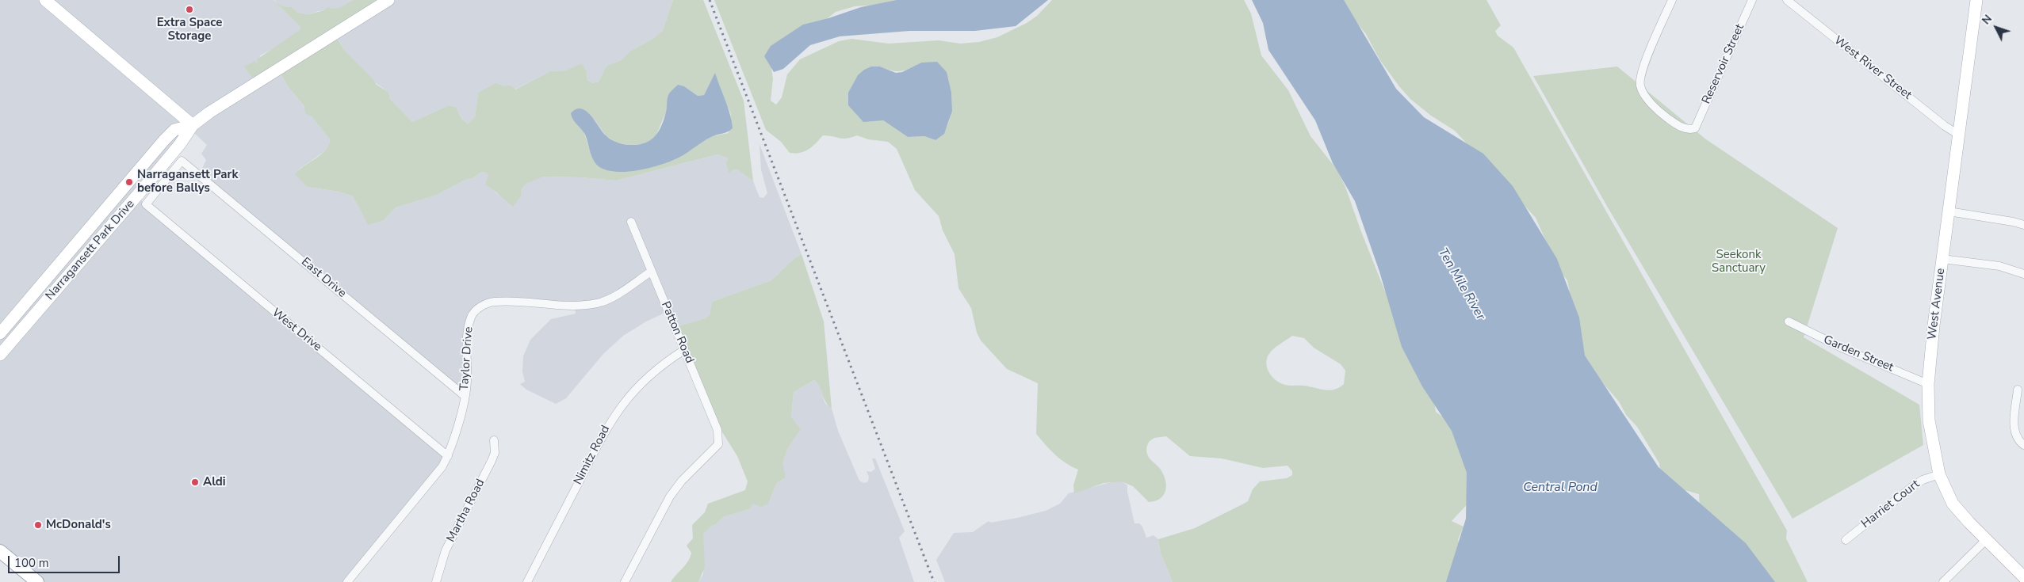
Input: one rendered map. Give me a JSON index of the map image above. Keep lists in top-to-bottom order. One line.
{"streets":{"street":["Reservoir Street","West River Street","Narragansett Park Drive","East Drive","West Avenue","West Drive","Patton Road","Garden Street","Taylor Drive","Nimitz Road","Harriet Court","Martha Road"]},"crossings":[["West River Street","West Avenue"],["East Drive","West Drive"],["East Drive","Taylor Drive"],["West Avenue","Garden Street"],["West Avenue","Harriet Court"],["West Drive","Taylor Drive"],["Patton Road","Taylor Drive"],["Patton Road","Nimitz Road"]],"water":["Ten Mile River","Central Pond"],"parks":["Seekonk Sanctuary"],"places":["Extra Space Storage","Narragansett Park before Ballys","Aldi","McDonald's"],"scale_bar":"100 m","north":"top left"}
